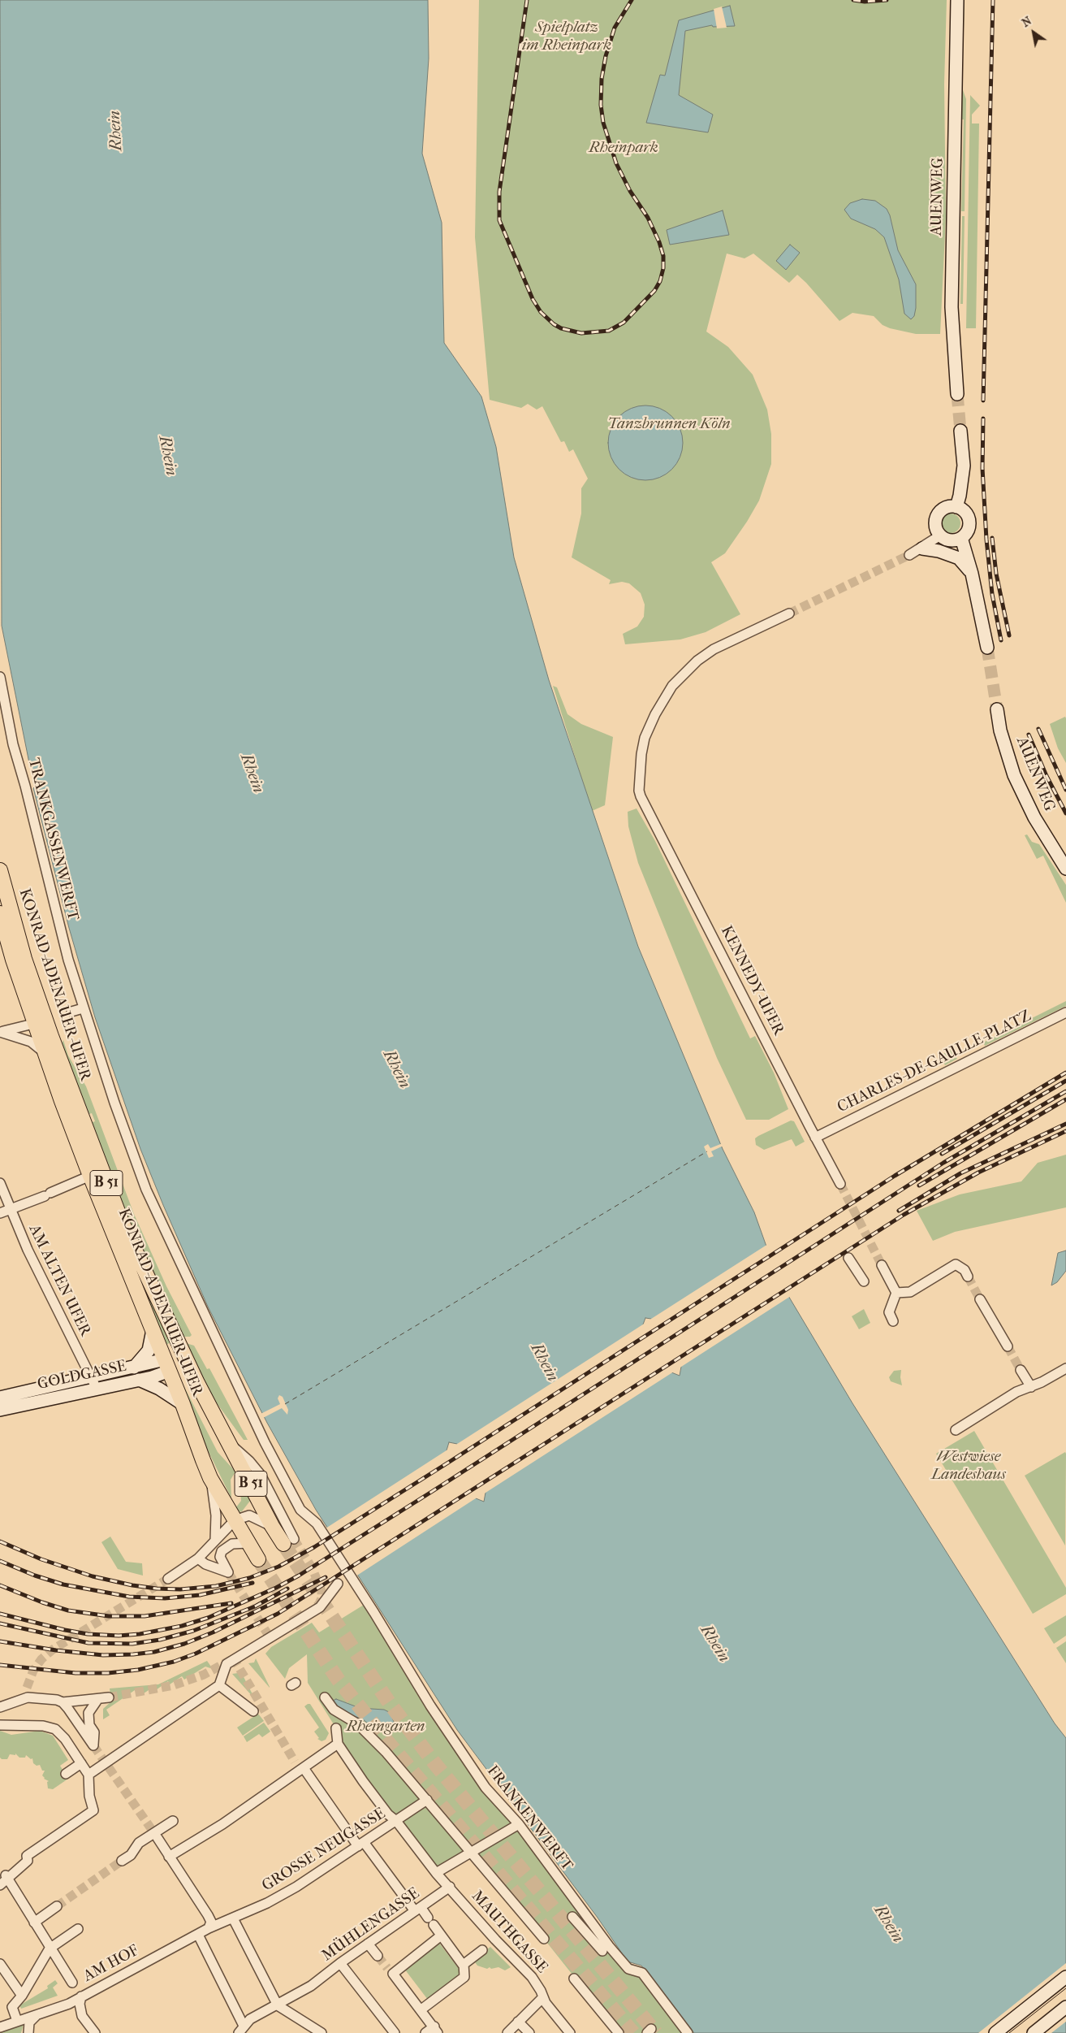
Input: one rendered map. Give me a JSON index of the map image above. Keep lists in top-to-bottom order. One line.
{"streets":{"main road":["KONRAD-ADENAUER-UFER","B 51"],"street":["AUENWEG","TRANKGASSENWERFT","KENNEDY-UFER","CHARLES-DE-GAULLE-PLATZ","AM ALTEN UFER","GOLDGASSE","FRANKENWERFT","GROSSE NEUGASSE","MÜHLENGASSE","MAUTHGASSE","AM HOF"]},"crossings":[["TRANKGASSENWERFT","KONRAD-ADENAUER-UFER"],["TRANKGASSENWERFT","FRANKENWERFT"],["KENNEDY-UFER","CHARLES-DE-GAULLE-PLATZ"],["KONRAD-ADENAUER-UFER","B 51"],["KONRAD-ADENAUER-UFER","GOLDGASSE"],["AM ALTEN UFER","GOLDGASSE"],["GROSSE NEUGASSE","MAUTHGASSE"],["GROSSE NEUGASSE","AM HOF"],["MÜHLENGASSE","MAUTHGASSE"]],"water":["Rhein"],"parks":["Spielplatz im Rheinpark","Rheinpark","Tanzbrunnen Köln","Westwiese Landeshaus","Rheingarten"],"north":"top left"}
